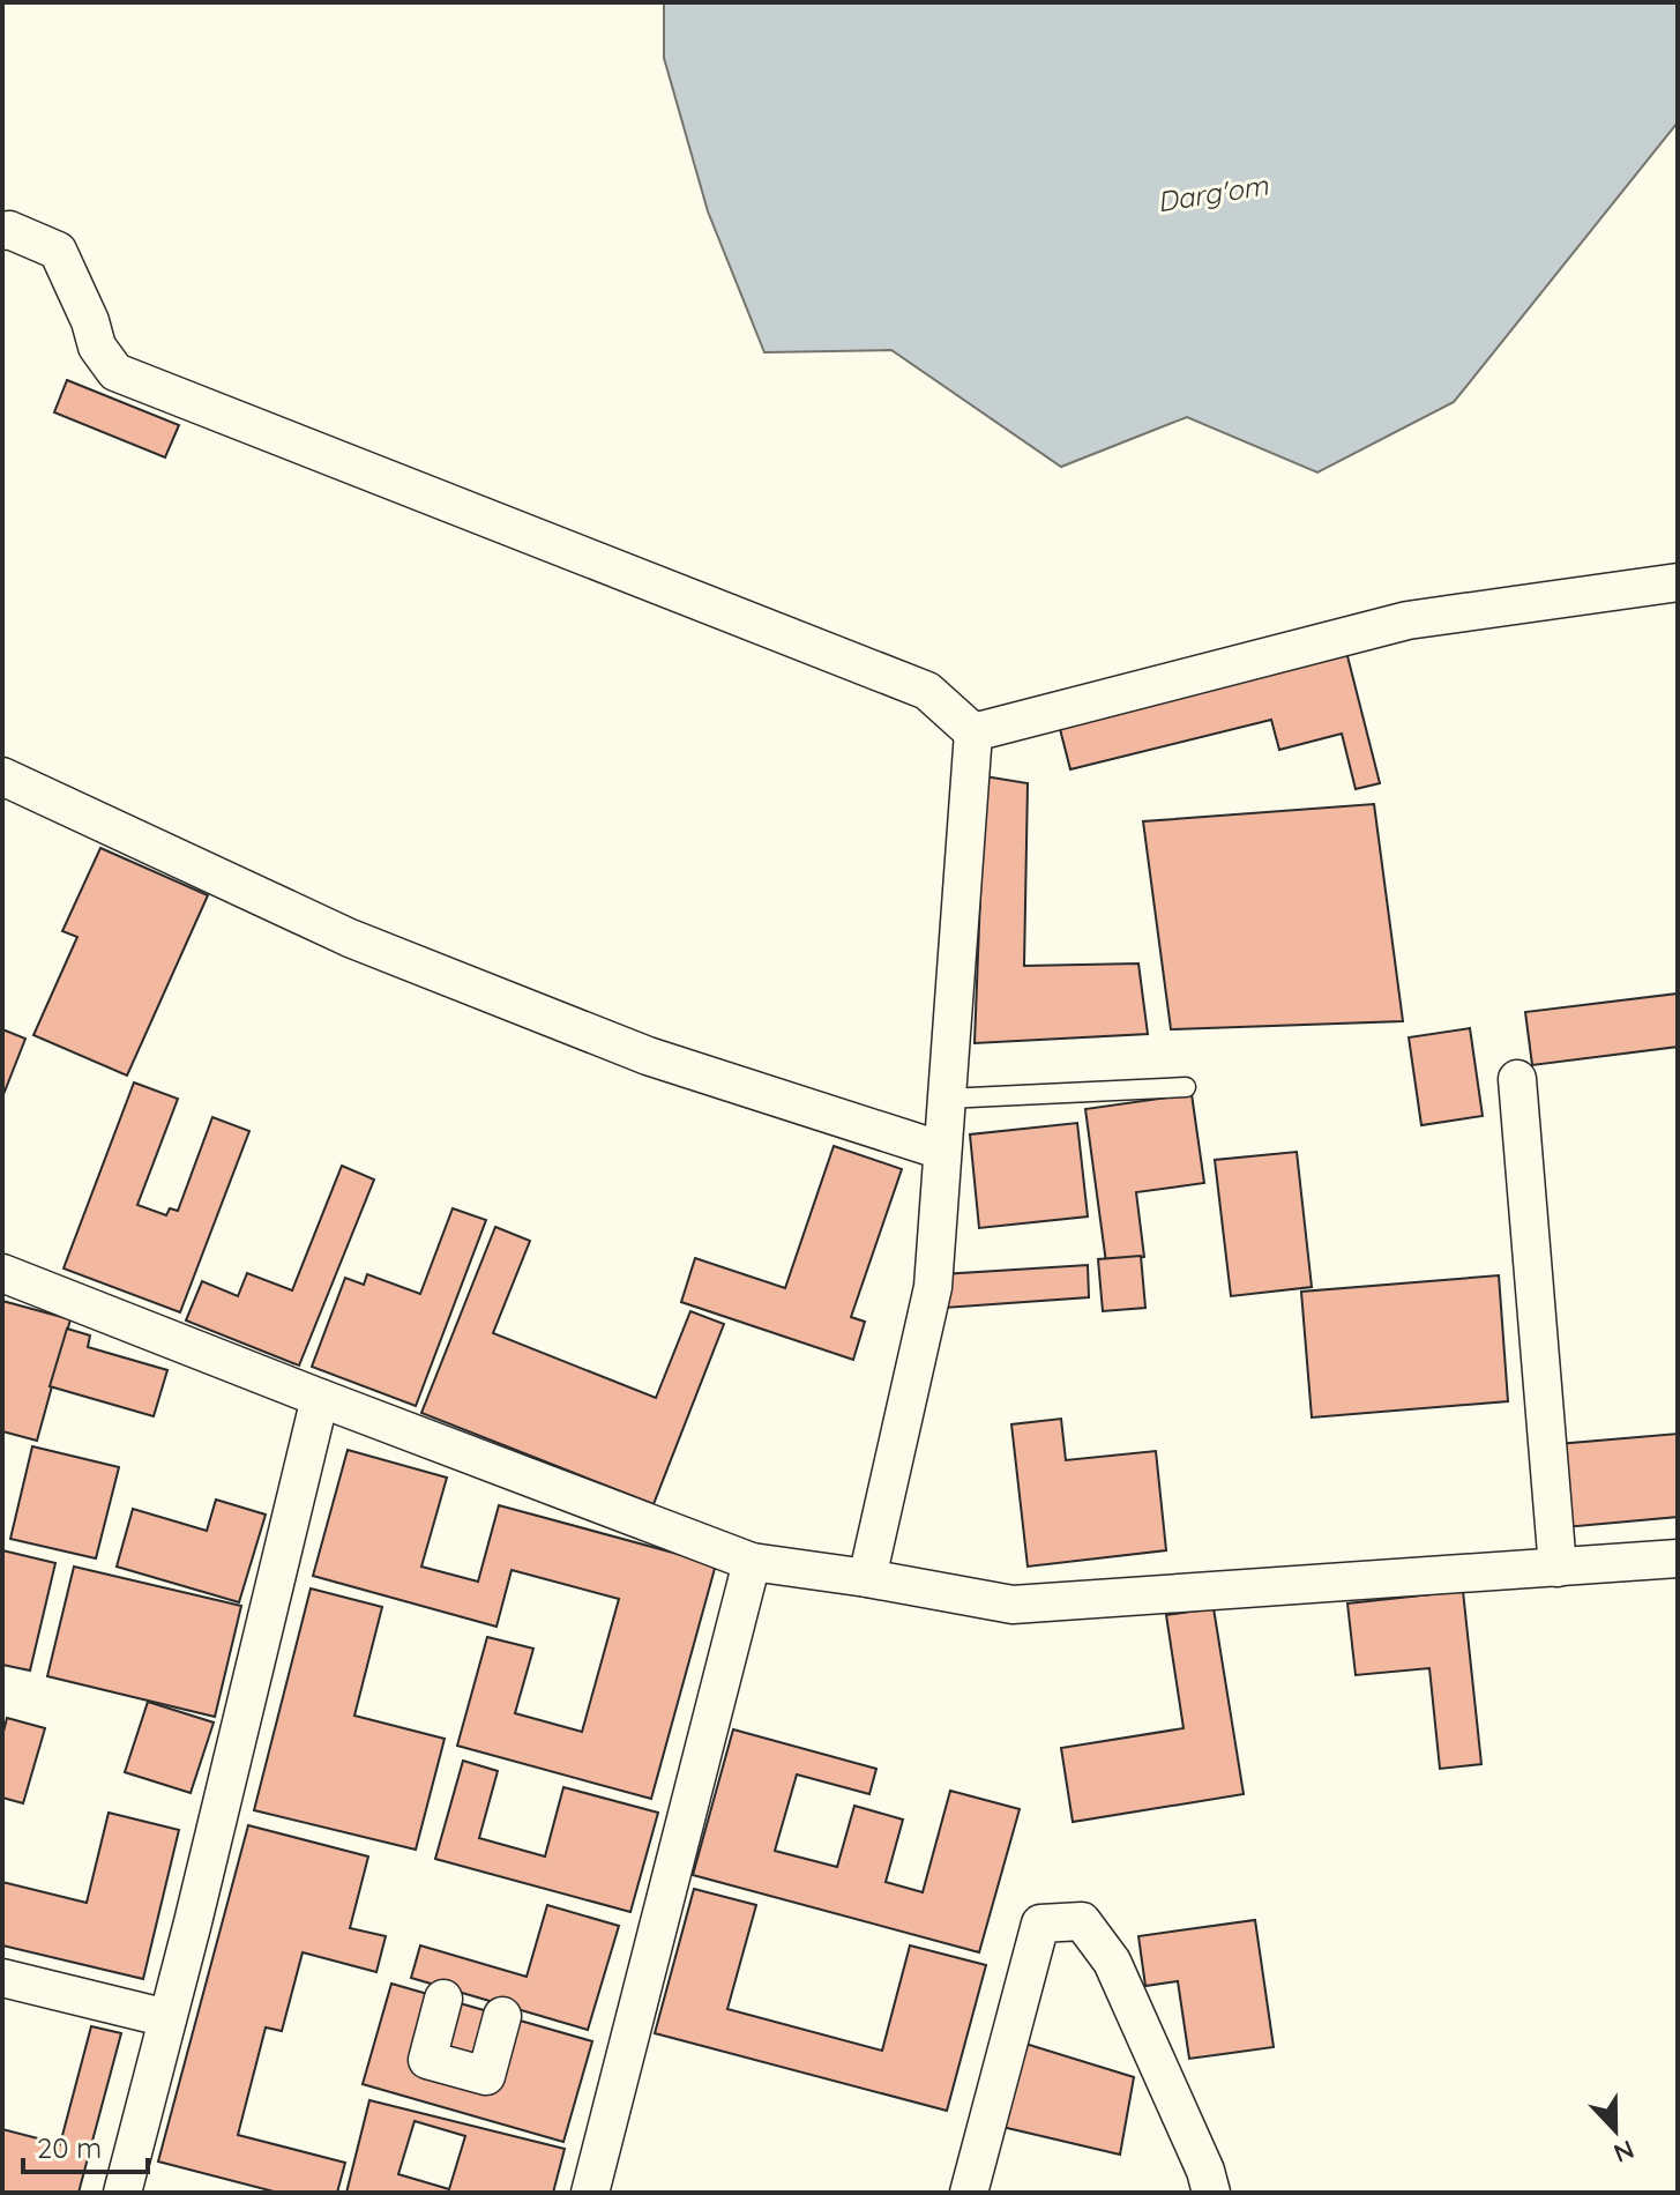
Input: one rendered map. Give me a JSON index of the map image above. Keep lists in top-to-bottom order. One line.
{"water":["Darg'om"],"scale_bar":"20 m","north":"bottom"}
